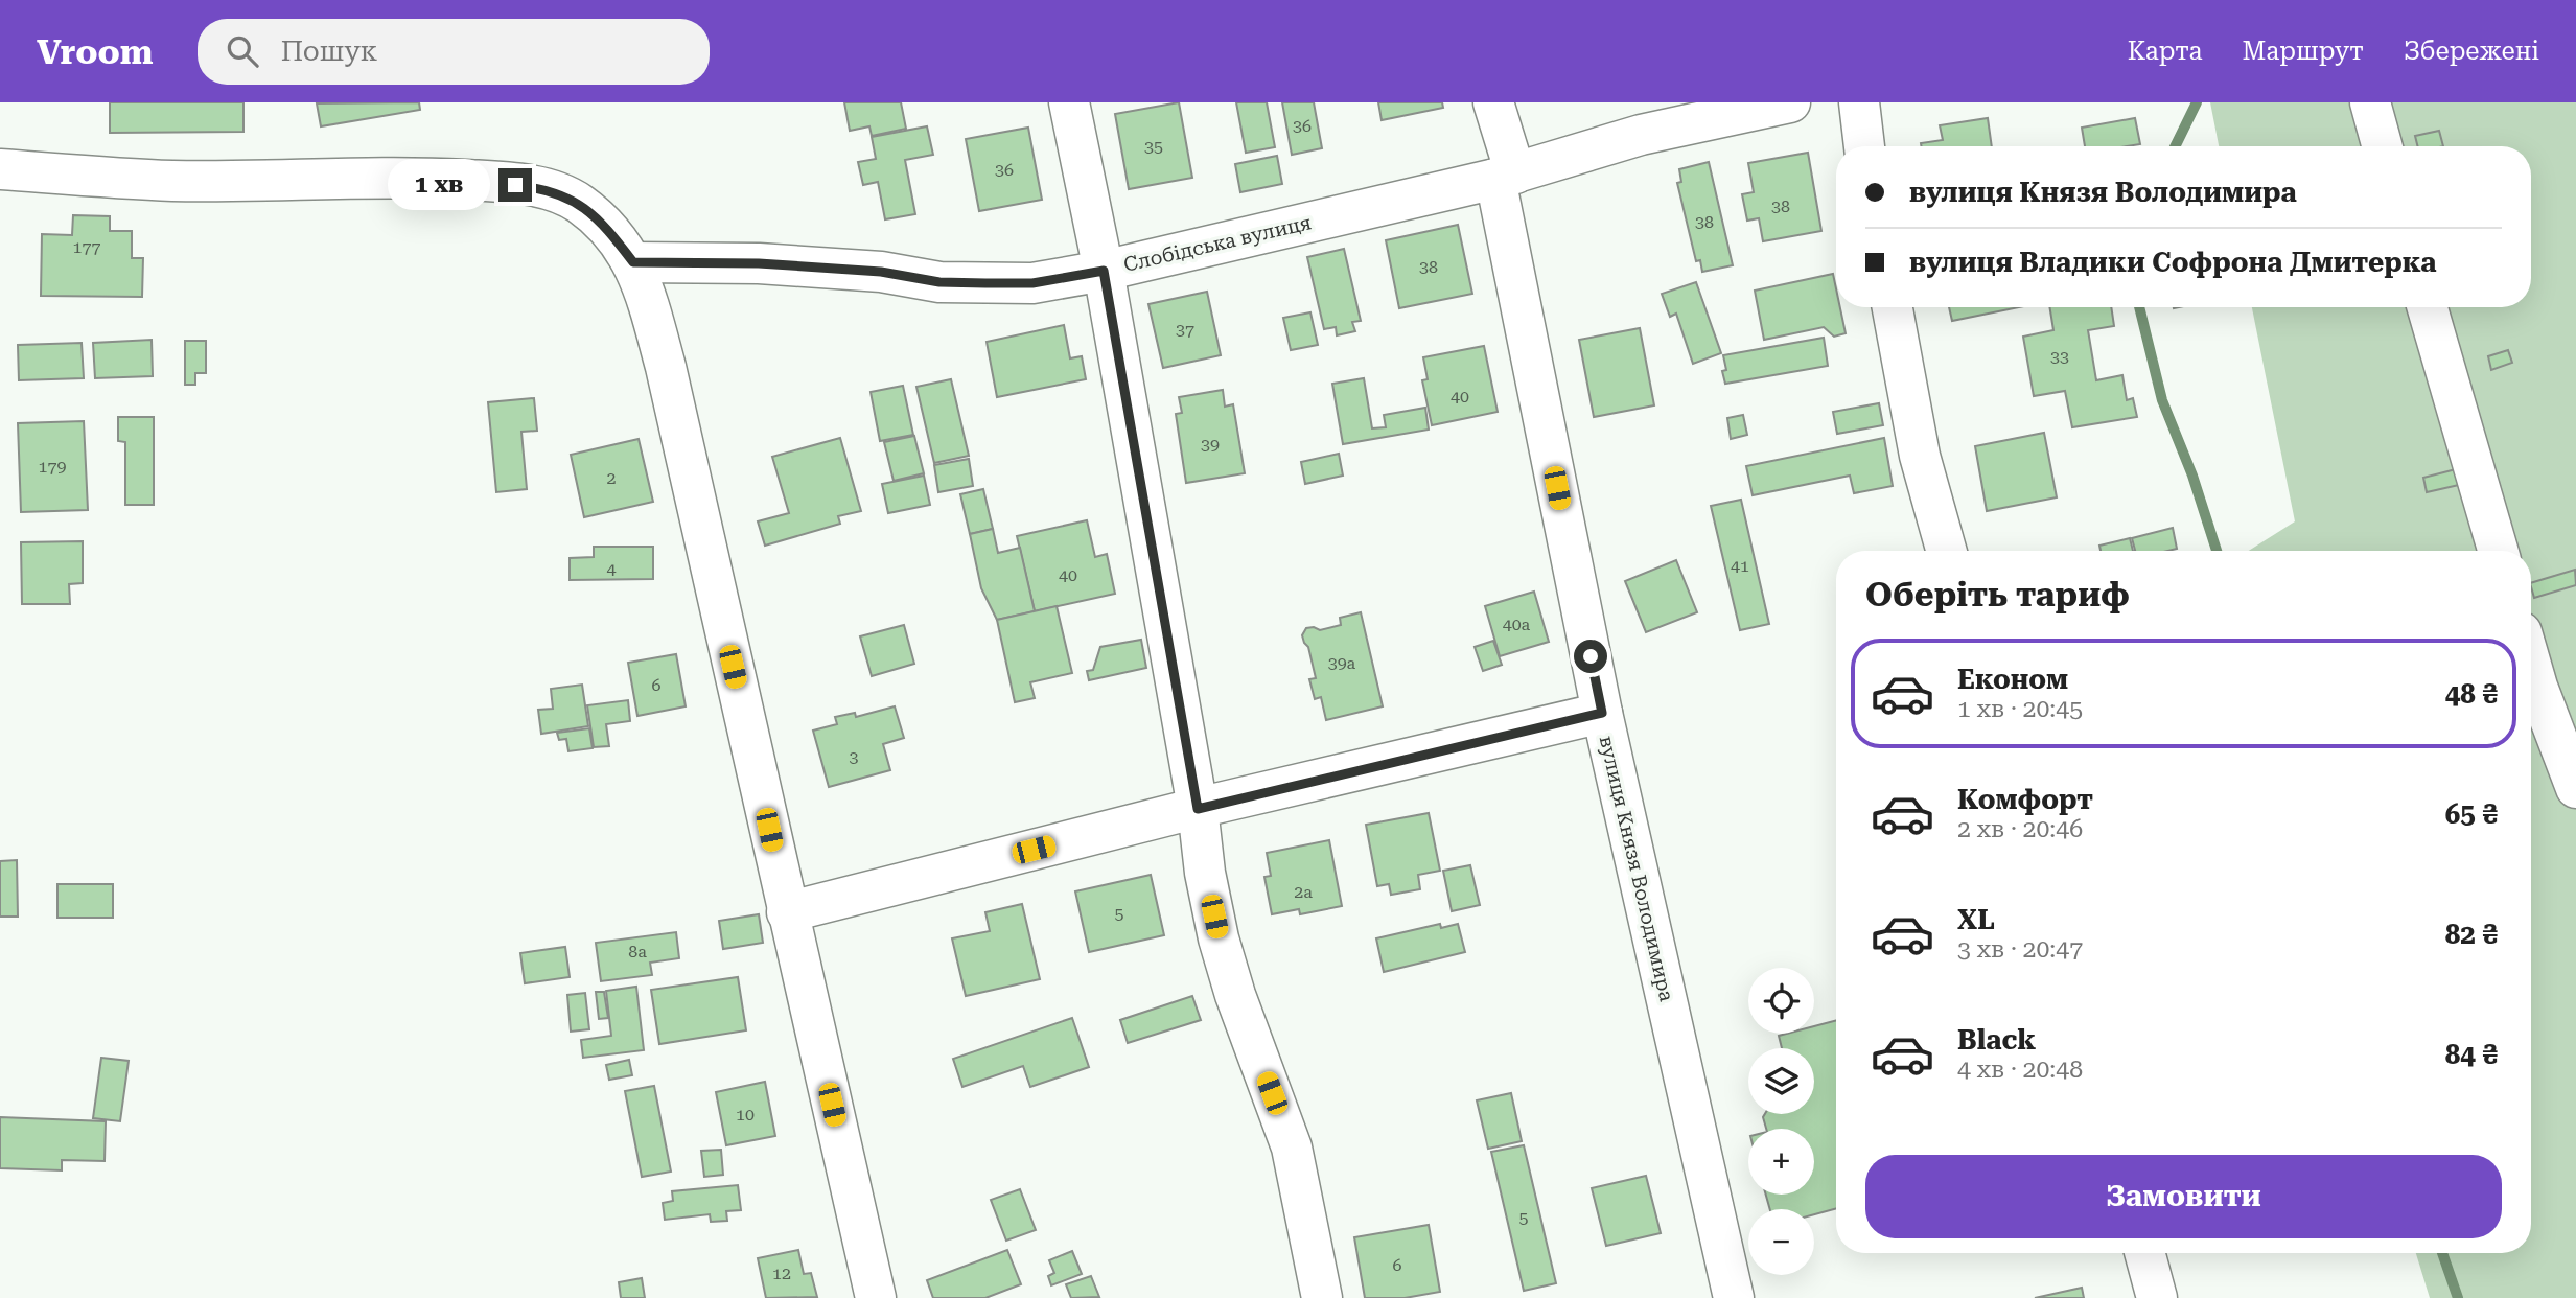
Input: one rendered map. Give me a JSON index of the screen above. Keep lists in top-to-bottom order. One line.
{"streets":{"street":["Слобідська вулиця","вулиця Князя Володимира"]},"crossings":[["Слобідська вулиця","вулиця Князя Володимира"]],"house_numbers":["36","35","36","38","38","177","38","37","33","40","39","179","2","41","4","40","40а","39а","6","3","2а","5","8а","10","5","6","12"],"page":{"header":"Vroom","search":"Пошук","nav":["Карта","Маршрут","Збережені"],"banner":["вулиця Князя Володимира","вулиця Владики Софрона Дмитерка"],"bubble":"1 хв","heading":"Оберіть тариф","list":[{"name":"Економ","note":"1 хв · 20:45","value":"48 ₴"},{"name":"Комфорт","note":"2 хв · 20:46","value":"65 ₴"},{"name":"XL","note":"3 хв · 20:47","value":"82 ₴"},{"name":"Black","note":"4 хв · 20:48","value":"84 ₴"}],"map_buttons":["+","−"],"buttons":"Замовити"}}
